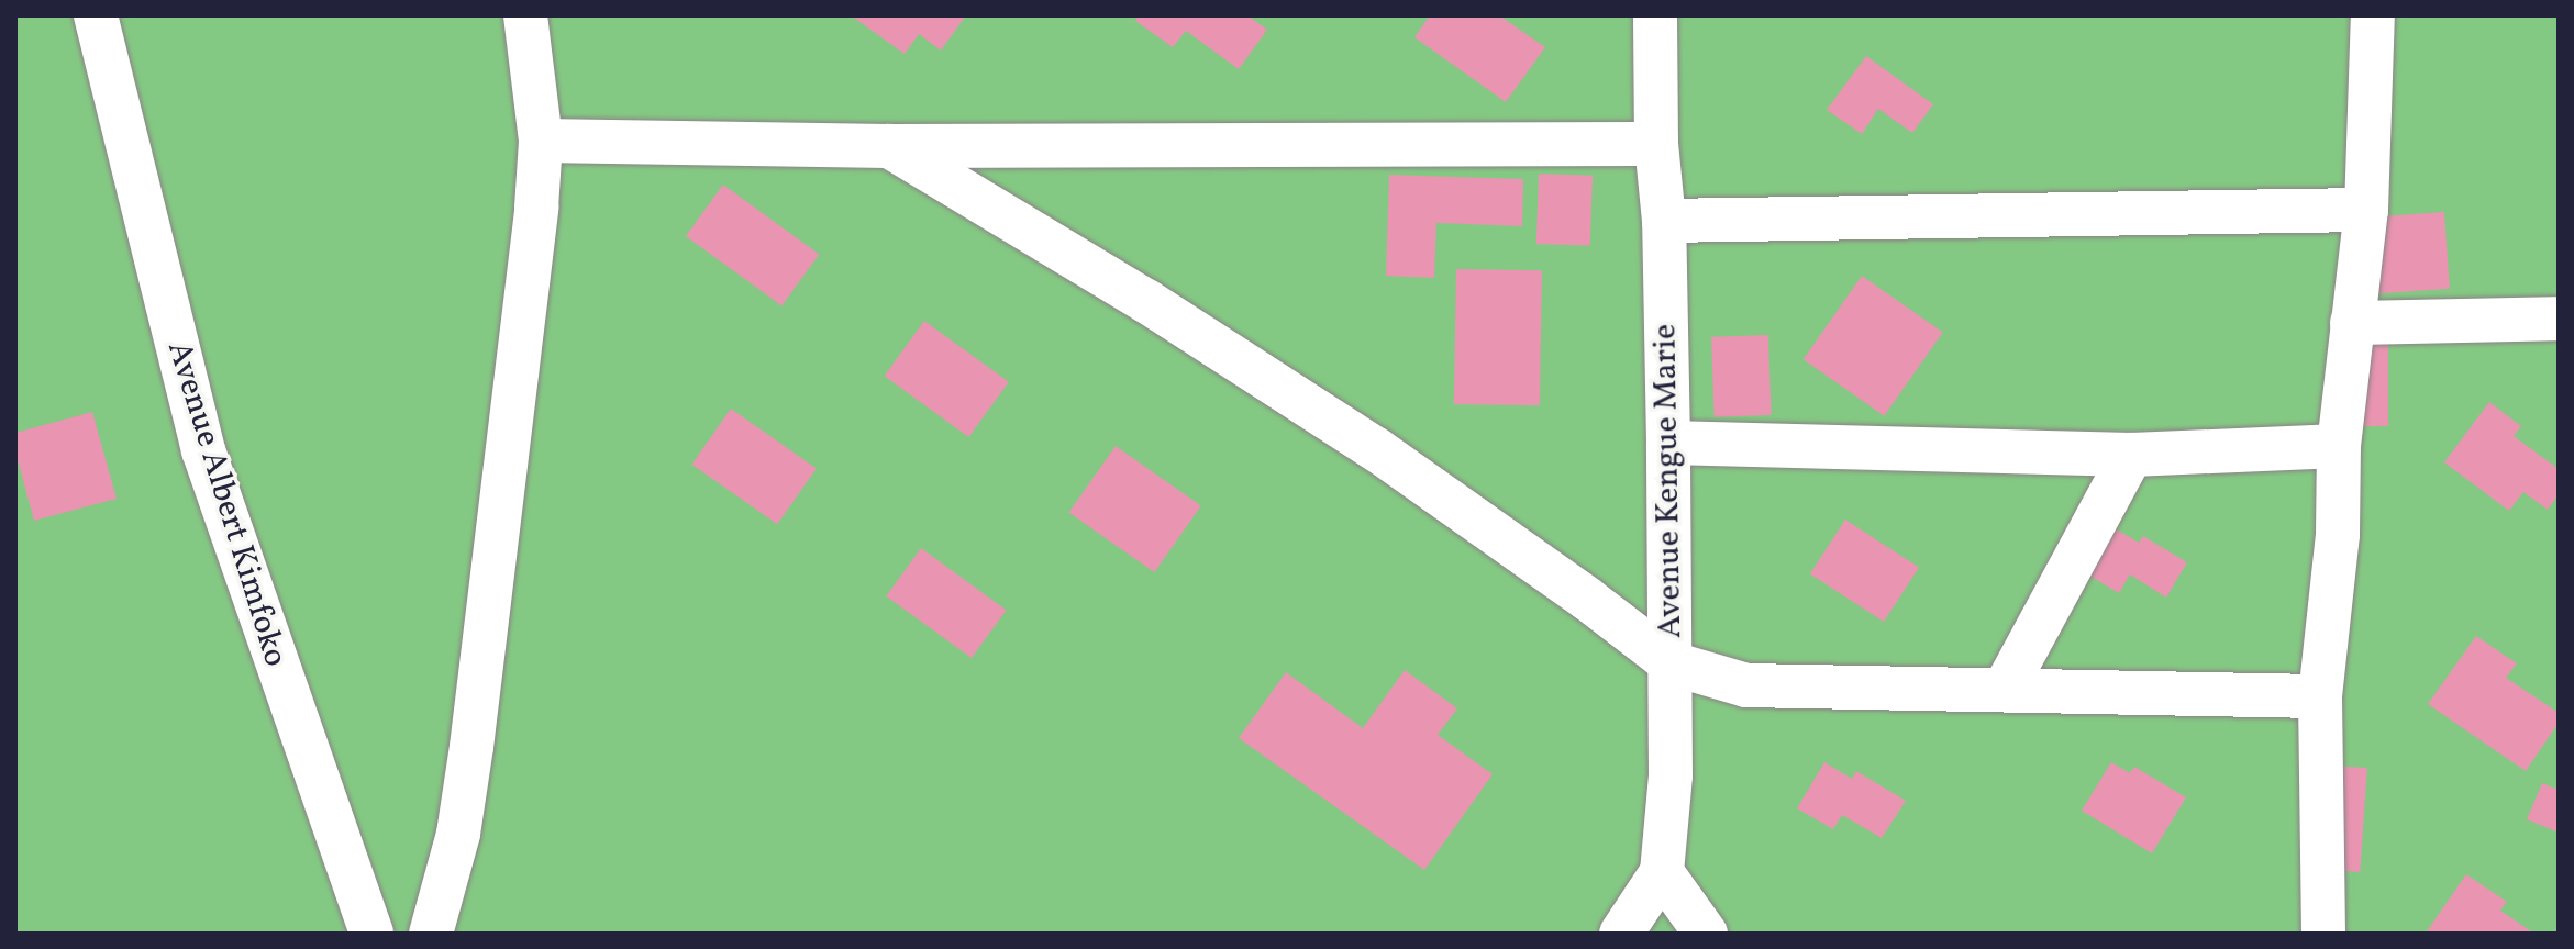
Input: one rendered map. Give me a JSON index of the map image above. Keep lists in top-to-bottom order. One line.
{"streets":{"street":["Avenue Kengue Marie","Avenue Albert Kimfoko"]}}
